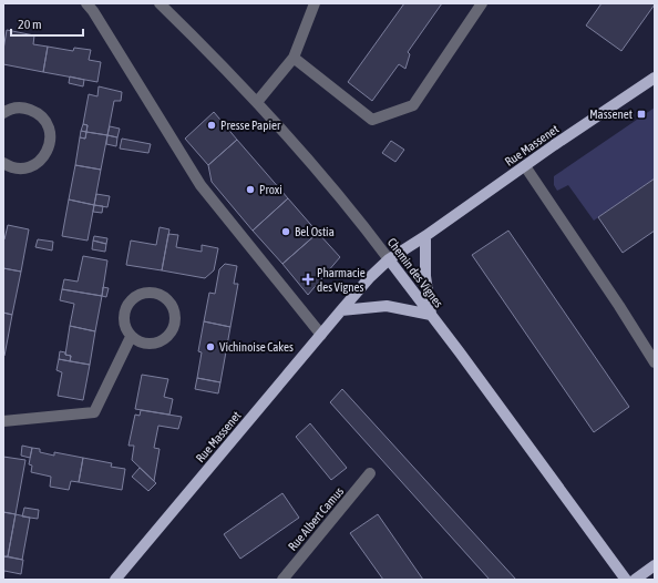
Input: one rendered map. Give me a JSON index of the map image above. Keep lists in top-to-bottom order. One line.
{"streets":{"main road":["Rue Massenet","Chemin des Vignes"],"street":["Rue Albert Camus"]},"crossings":[["Rue Massenet","Chemin des Vignes"]],"places":{"transit":["Massenet"],"other":["Presse Papier","Proxi","Bel Ostia","Vichinoise Cakes"],"health":["Pharmacie des Vignes"]},"scale_bar":"20 m"}
